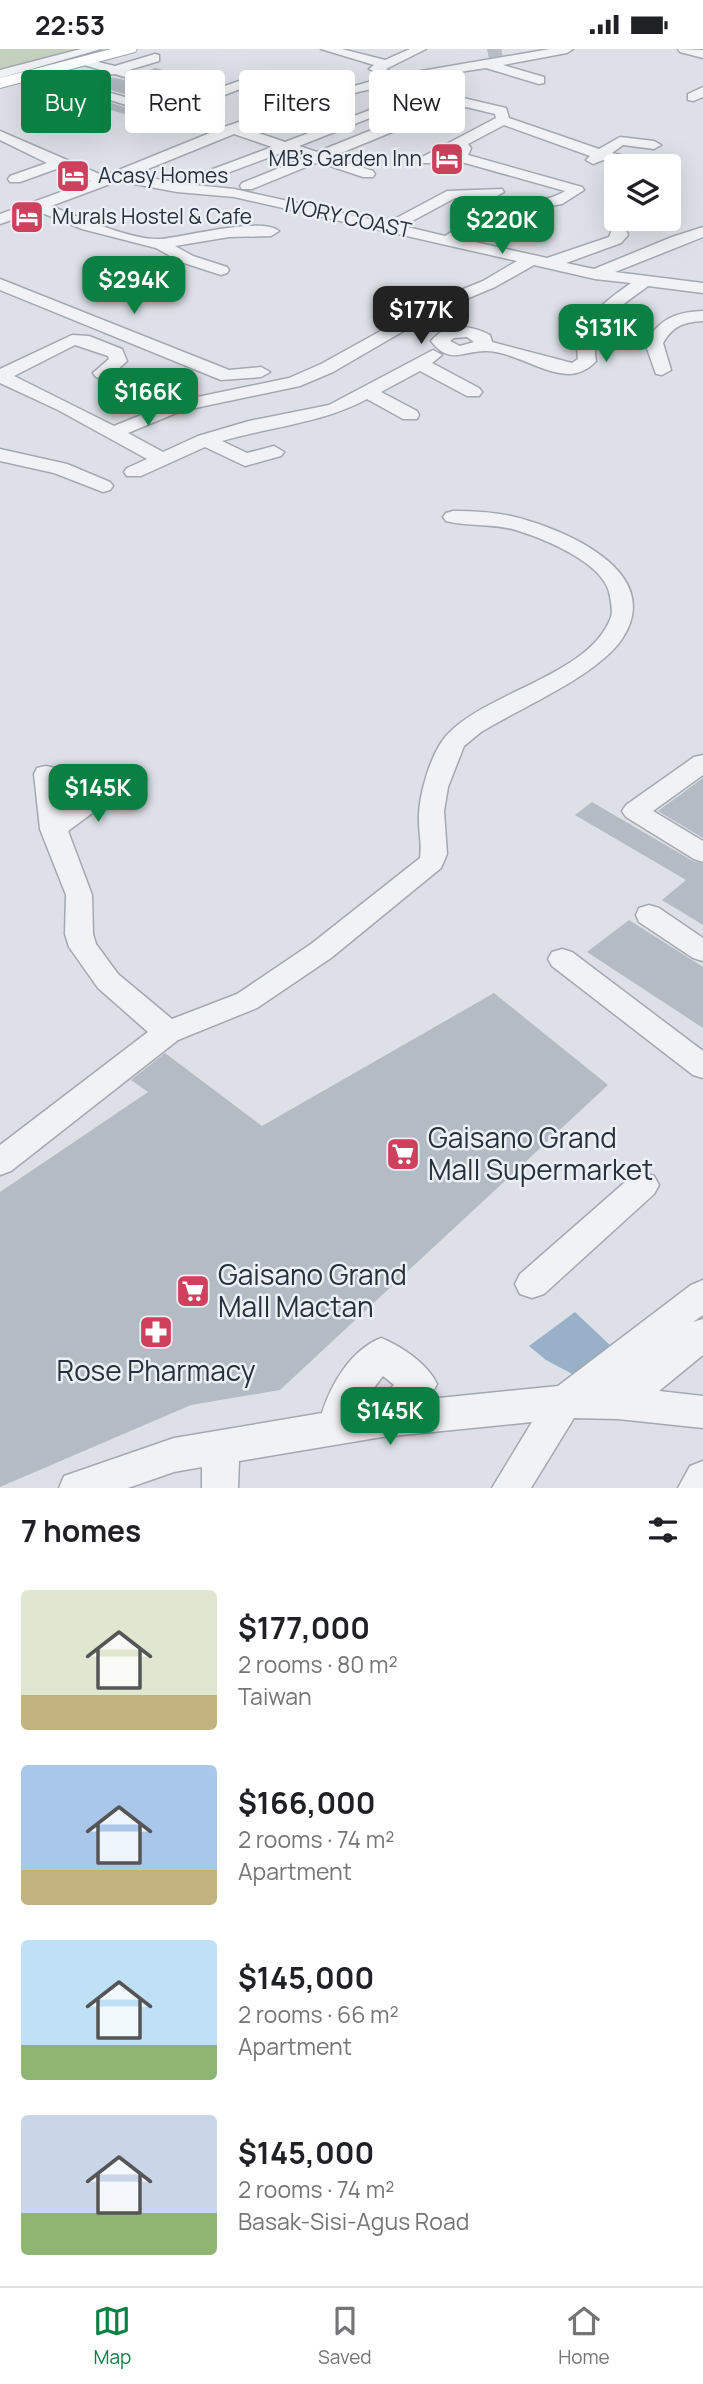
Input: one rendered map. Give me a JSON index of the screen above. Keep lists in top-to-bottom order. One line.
{"streets":{"street":["IVORY COAST"]},"places":{"hotel":["MB's Garden Inn","Acasy Homes","Murals Hostel & Cafe"],"supermarket":["Gaisano Grand Mall Supermarket","Gaisano Grand Mall Mactan"],"pharmacy":["Rose Pharmacy"]},"page":{"status":"22:53","chip":["Buy","Rent","Filters","New"],"price":["$220K","$294K","$177K","$131K","$166K","$145K","$145K"],"heading":"7 homes","list":[{"name":"$177,000","note":"2 rooms · 80 m² · Taiwan"},{"name":"$166,000","note":"2 rooms · 74 m² · Apartment"},{"name":"$145,000","note":"2 rooms · 66 m² · Apartment"},{"name":"$145,000","note":"2 rooms · 74 m² · Basak-Sisi-Agus Road"}],"tabs":["Map","Saved","Home"]}}
